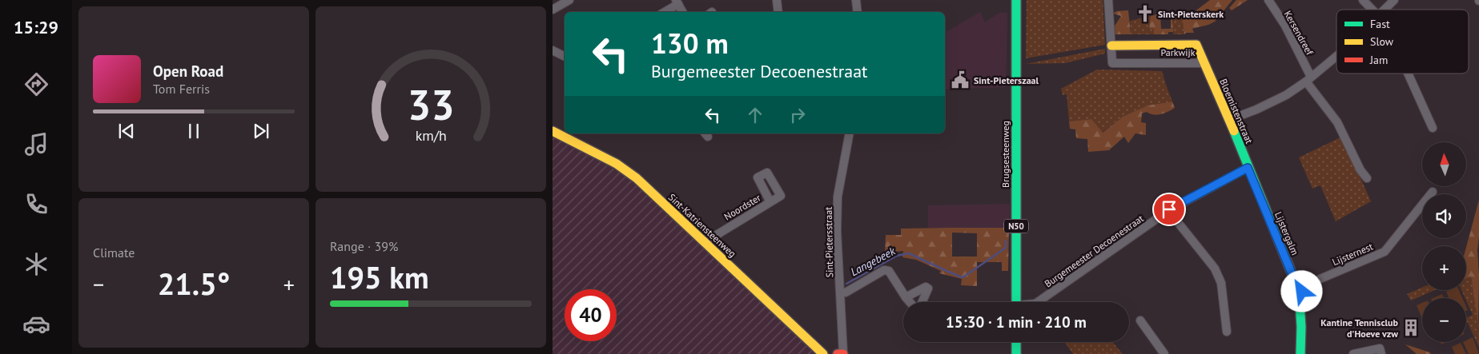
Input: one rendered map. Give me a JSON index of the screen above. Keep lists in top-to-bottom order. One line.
{"streets":{"street":["Kersendreef","Parkwijk","Bloemistenstraat","Brugsesteenweg","Noordster","Sint-Katriensteenweg","N50","Lijstergalm","Sint-Pietersstraat","Burgemeester Decoenestraat","Lijsternest"]},"crossings":[["Parkwijk","Bloemistenstraat"],["Bloemistenstraat","Lijstergalm"],["Bloemistenstraat","Burgemeester Decoenestraat"],["Noordster","Sint-Katriensteenweg"],["Lijstergalm","Burgemeester Decoenestraat"],["Lijstergalm","Lijsternest"]],"water":["Langebeek"],"places":{"church":["Sint-Pieterskerk"],"public building":["Sint-Pieterszaal"],"building":["Kantine Tennisclub d'Hoeve vzw"]},"legend":["Fast","Slow","Jam"],"north":"top","page":{"tabs":"15:29","turn":["130 m","Burgemeester Decoenestraat"],"song":["Open Road","Tom Ferris"],"map_buttons":["+","−"],"tile":["Climate",["Range · 39%","195 km"]],"heat":["−","21.5°","+"],"limit":"40","trip":"15:30 · 1 min · 210 m","gauge":["33","km/h"]}}
